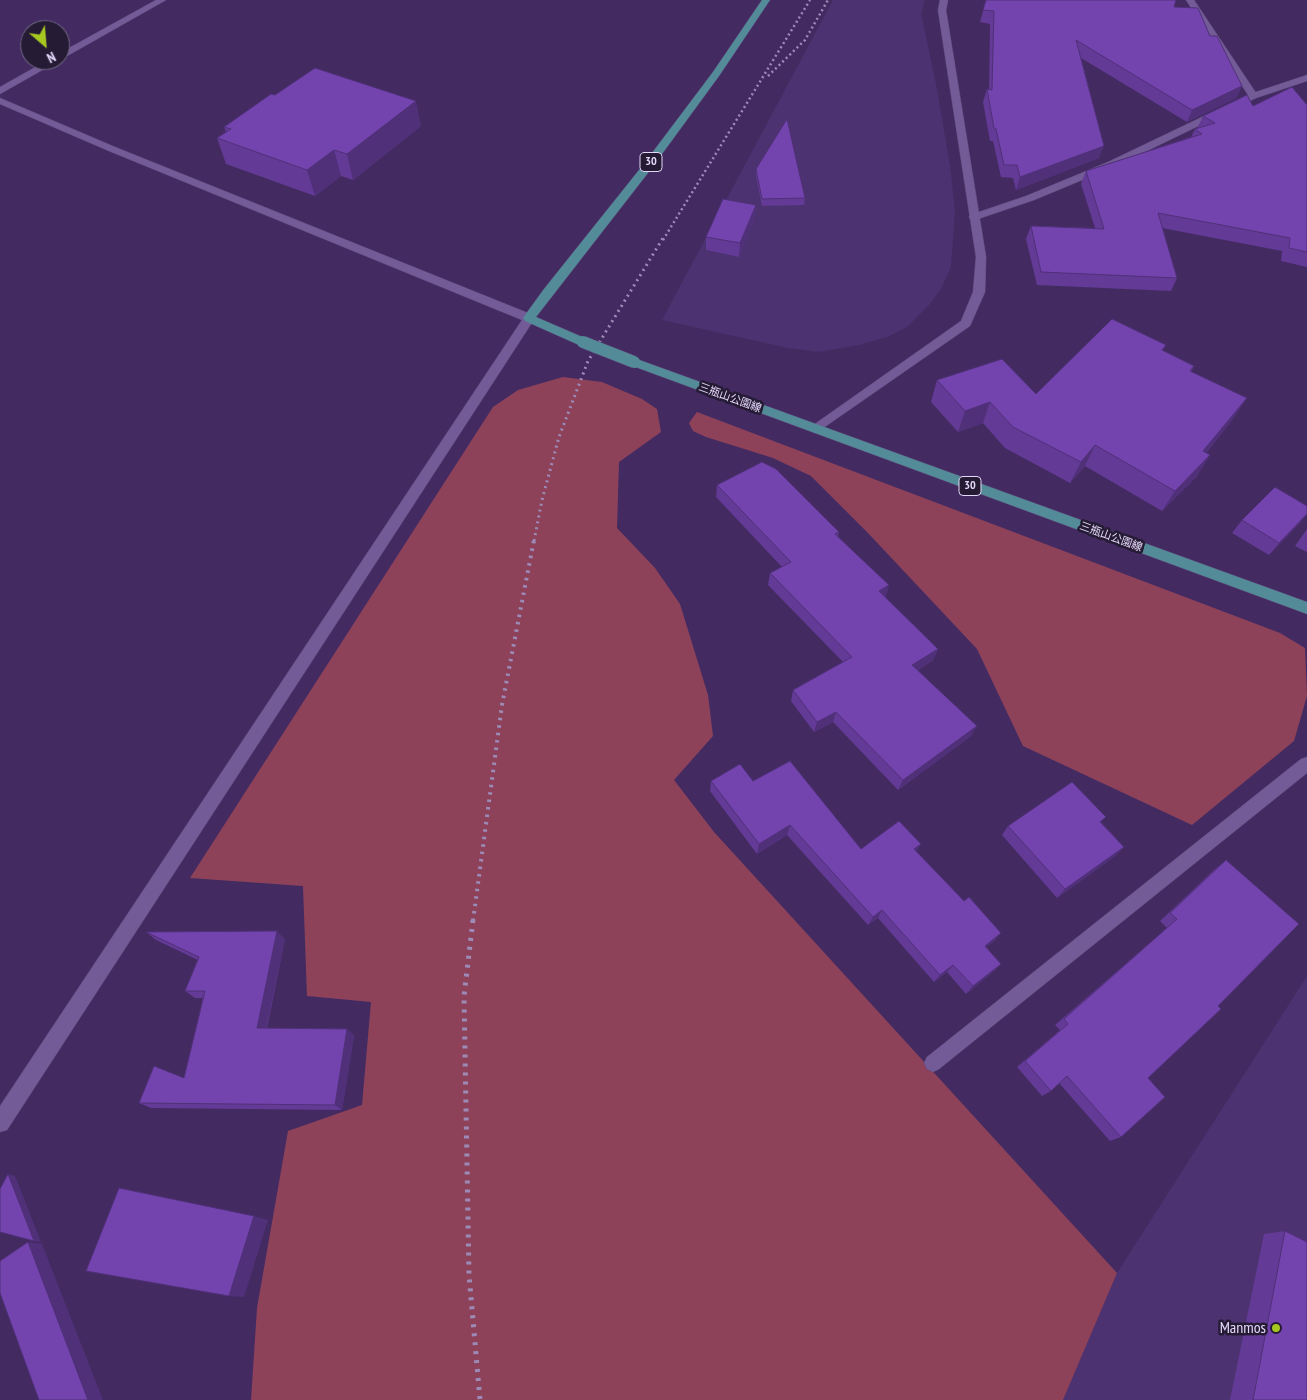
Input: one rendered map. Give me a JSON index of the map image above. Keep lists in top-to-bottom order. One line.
{"streets":{"main road":["30","三瓶山公園線"]},"crossings":[["30","三瓶山公園線"]],"places":["Manmos"],"north":"bottom right"}
